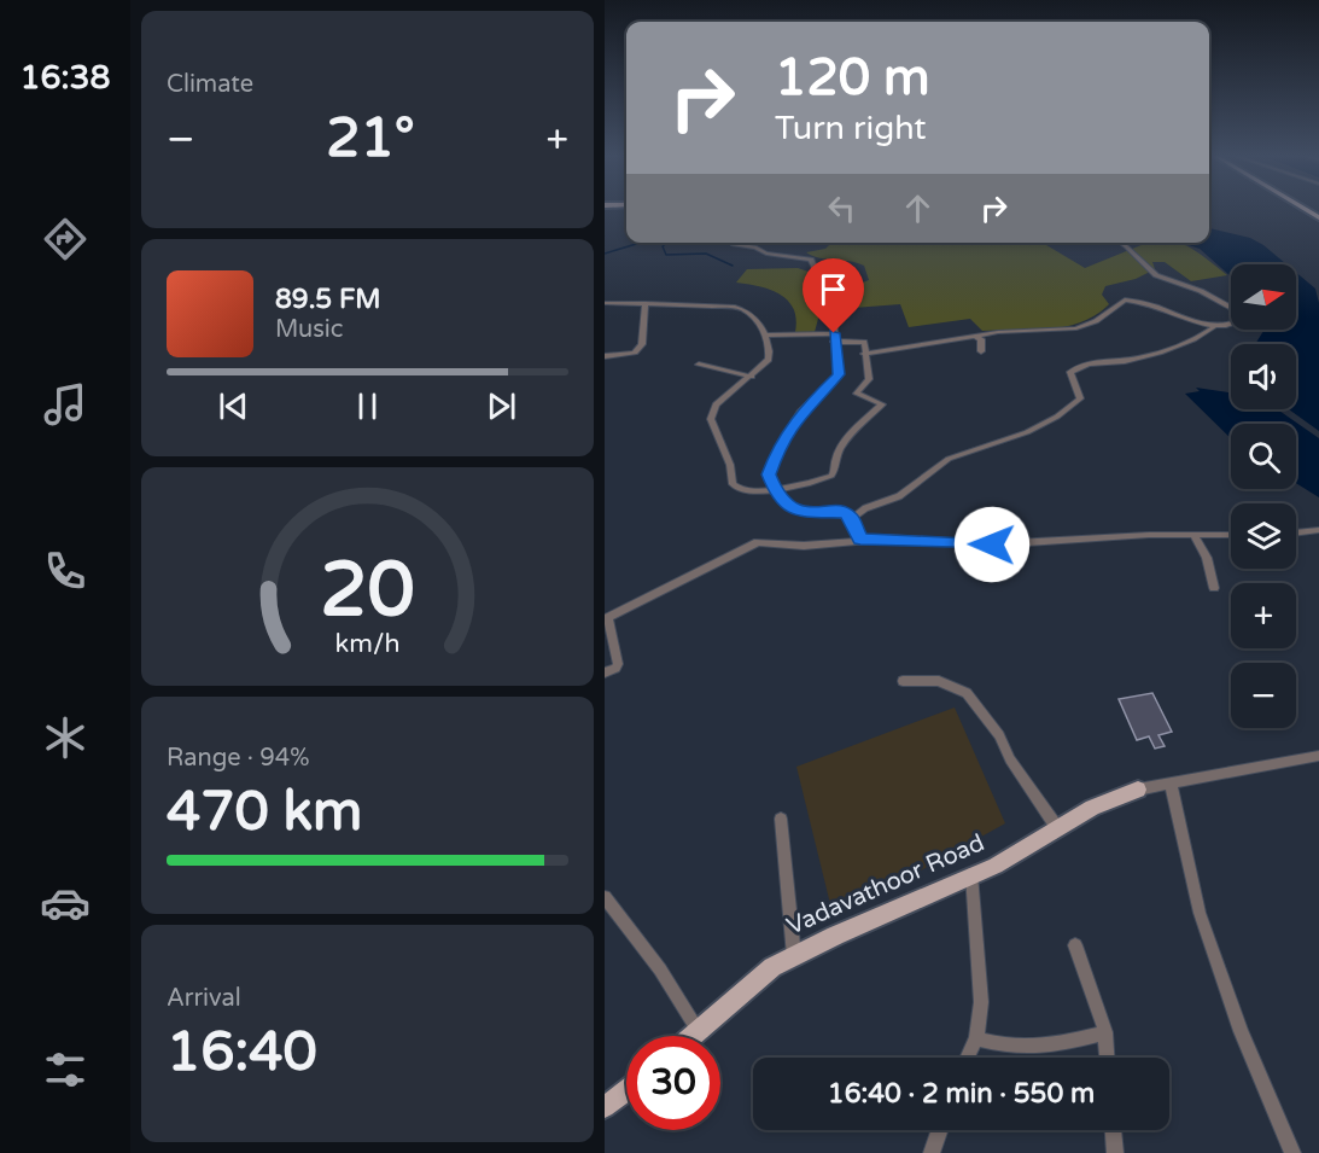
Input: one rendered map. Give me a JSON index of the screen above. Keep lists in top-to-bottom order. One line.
{"streets":{"main road":["Vadavathoor Road"]},"north":"right","page":{"tabs":"16:38","tile":["Climate",["Range · 94%","470 km"],["Arrival","16:40"]],"turn":["120 m","Turn right"],"heat":["−","21°","+"],"map_buttons":["+","−"],"song":["89.5 FM","Music"],"limit":"30","trip":"16:40 · 2 min · 550 m","gauge":["20","km/h"]}}
